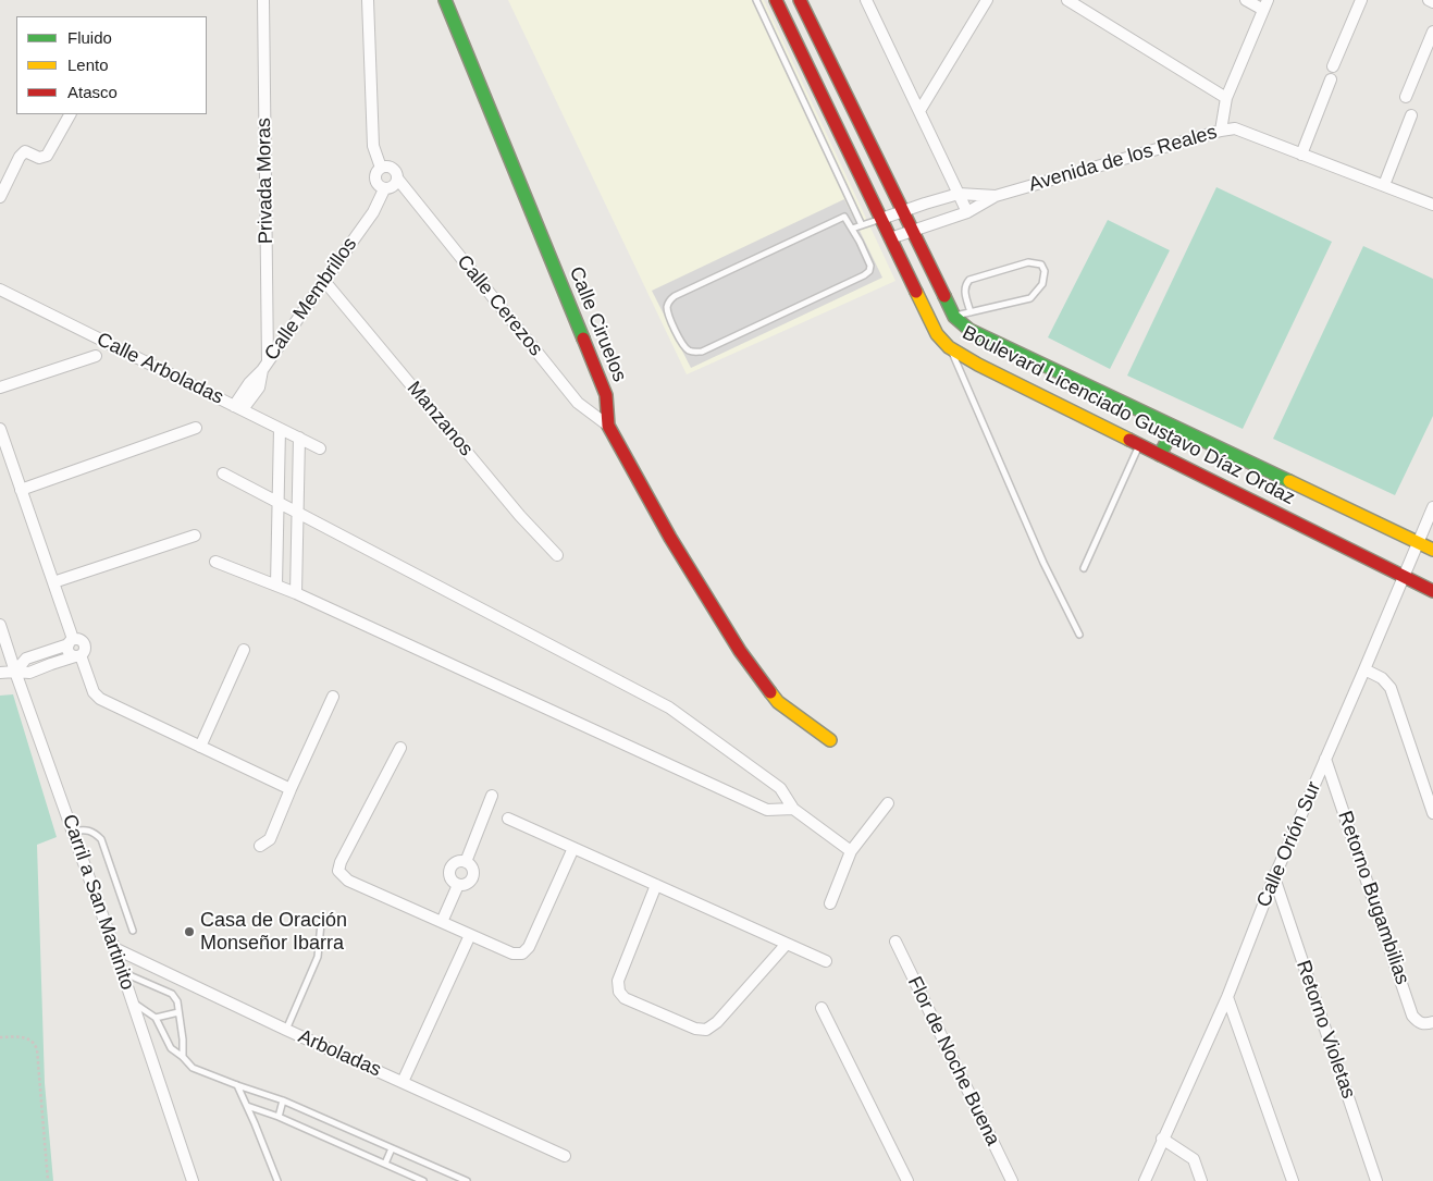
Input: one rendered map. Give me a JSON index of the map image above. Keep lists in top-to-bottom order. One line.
{"streets":{"street":["Avenida de los Reales","Privada Moras","Calle Membrillos","Calle Cerezos","Calle Ciruelos","Calle Arboladas","Boulevard Licenciado Gustavo Díaz Ordaz","Manzanos","Calle Orión Sur","Retorno Bugambilias","Carril a San Martinito","Retorno Violetas","Arboladas","Flor de Noche Buena"]},"crossings":[["Avenida de los Reales","Boulevard Licenciado Gustavo Díaz Ordaz"],["Privada Moras","Calle Membrillos"],["Calle Membrillos","Calle Cerezos"],["Calle Membrillos","Calle Arboladas"],["Calle Membrillos","Manzanos"],["Calle Cerezos","Calle Ciruelos"],["Boulevard Licenciado Gustavo Díaz Ordaz","Calle Orión Sur"],["Calle Orión Sur","Retorno Bugambilias"],["Calle Orión Sur","Retorno Violetas"],["Carril a San Martinito","Arboladas"]],"places":["Casa de Oración Monseñor Ibarra"],"legend":["Fluido","Lento","Atasco"]}
